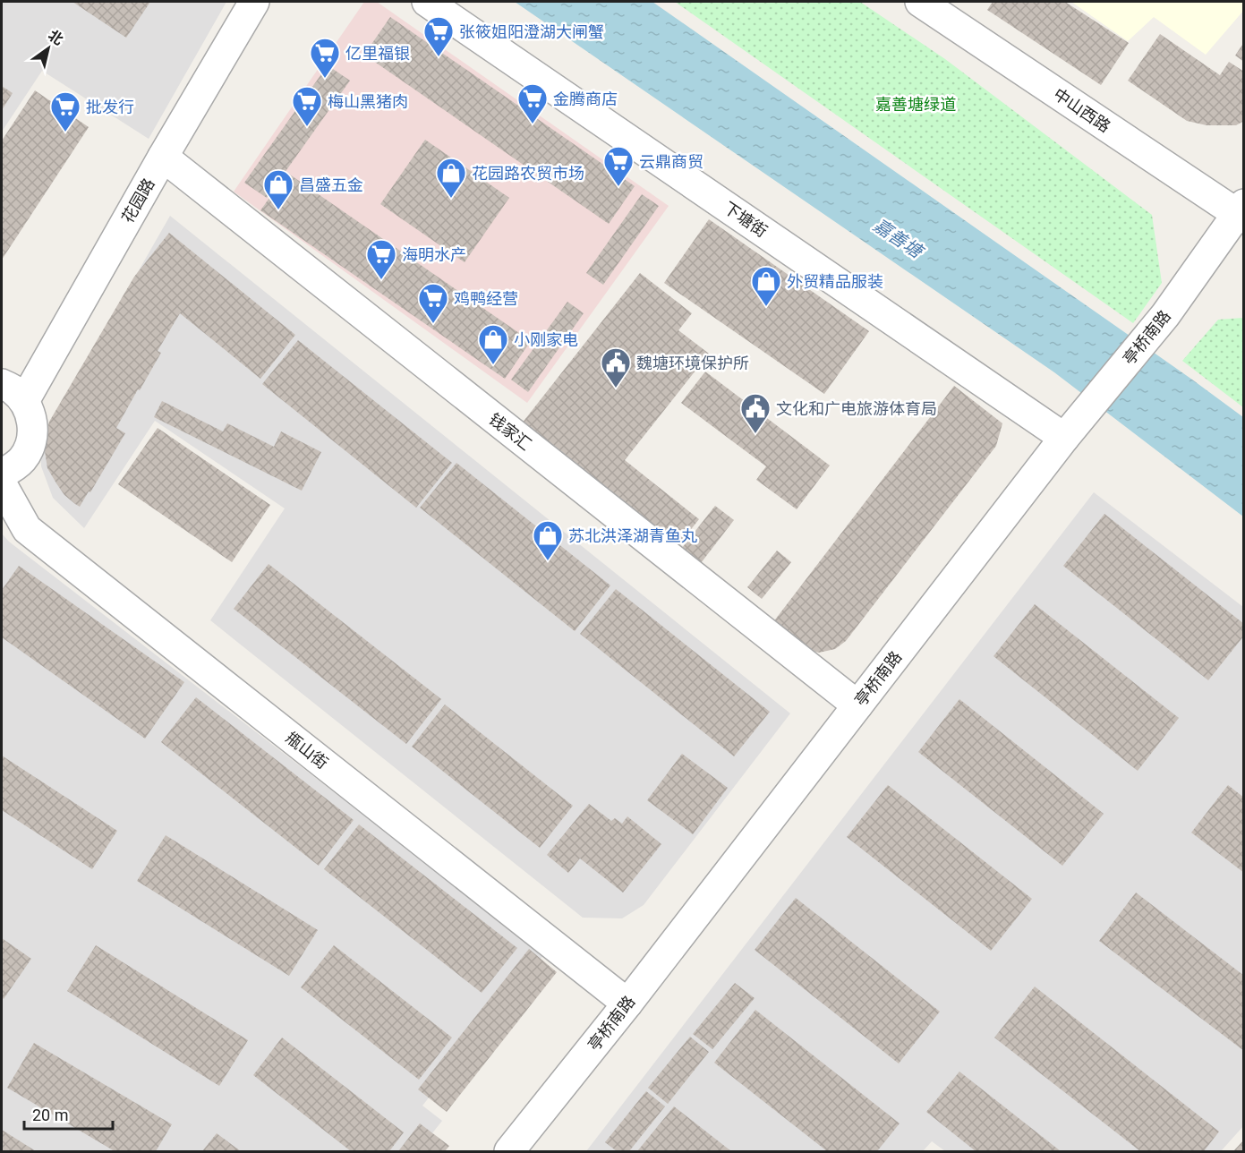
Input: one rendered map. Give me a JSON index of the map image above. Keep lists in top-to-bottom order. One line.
{"streets":{"street":["中山西路","花园路","下塘街","亭桥南路","钱家汇","甁山街"]},"crossings":[["中山西路","亭桥南路"],["花园路","钱家汇"],["下塘街","亭桥南路"],["亭桥南路","钱家汇"],["亭桥南路","甁山街"]],"water":["嘉善塘"],"parks":["嘉善塘绿道"],"places":{"supermarket":["张筱姐阳澄湖大闸蟹","亿里福银","金腾商店","梅山黑猪肉","批发行","云鼎商贸","海明水产","鸡鸭经营"],"shop":["花园路农贸市场","昌盛五金","外贸精品服装","小刚家电","苏北洪泽湖青鱼丸"],"public building":["魏塘环境保护所","文化和广电旅游体育局"]},"scale_bar":"20 m","north":"top right"}
